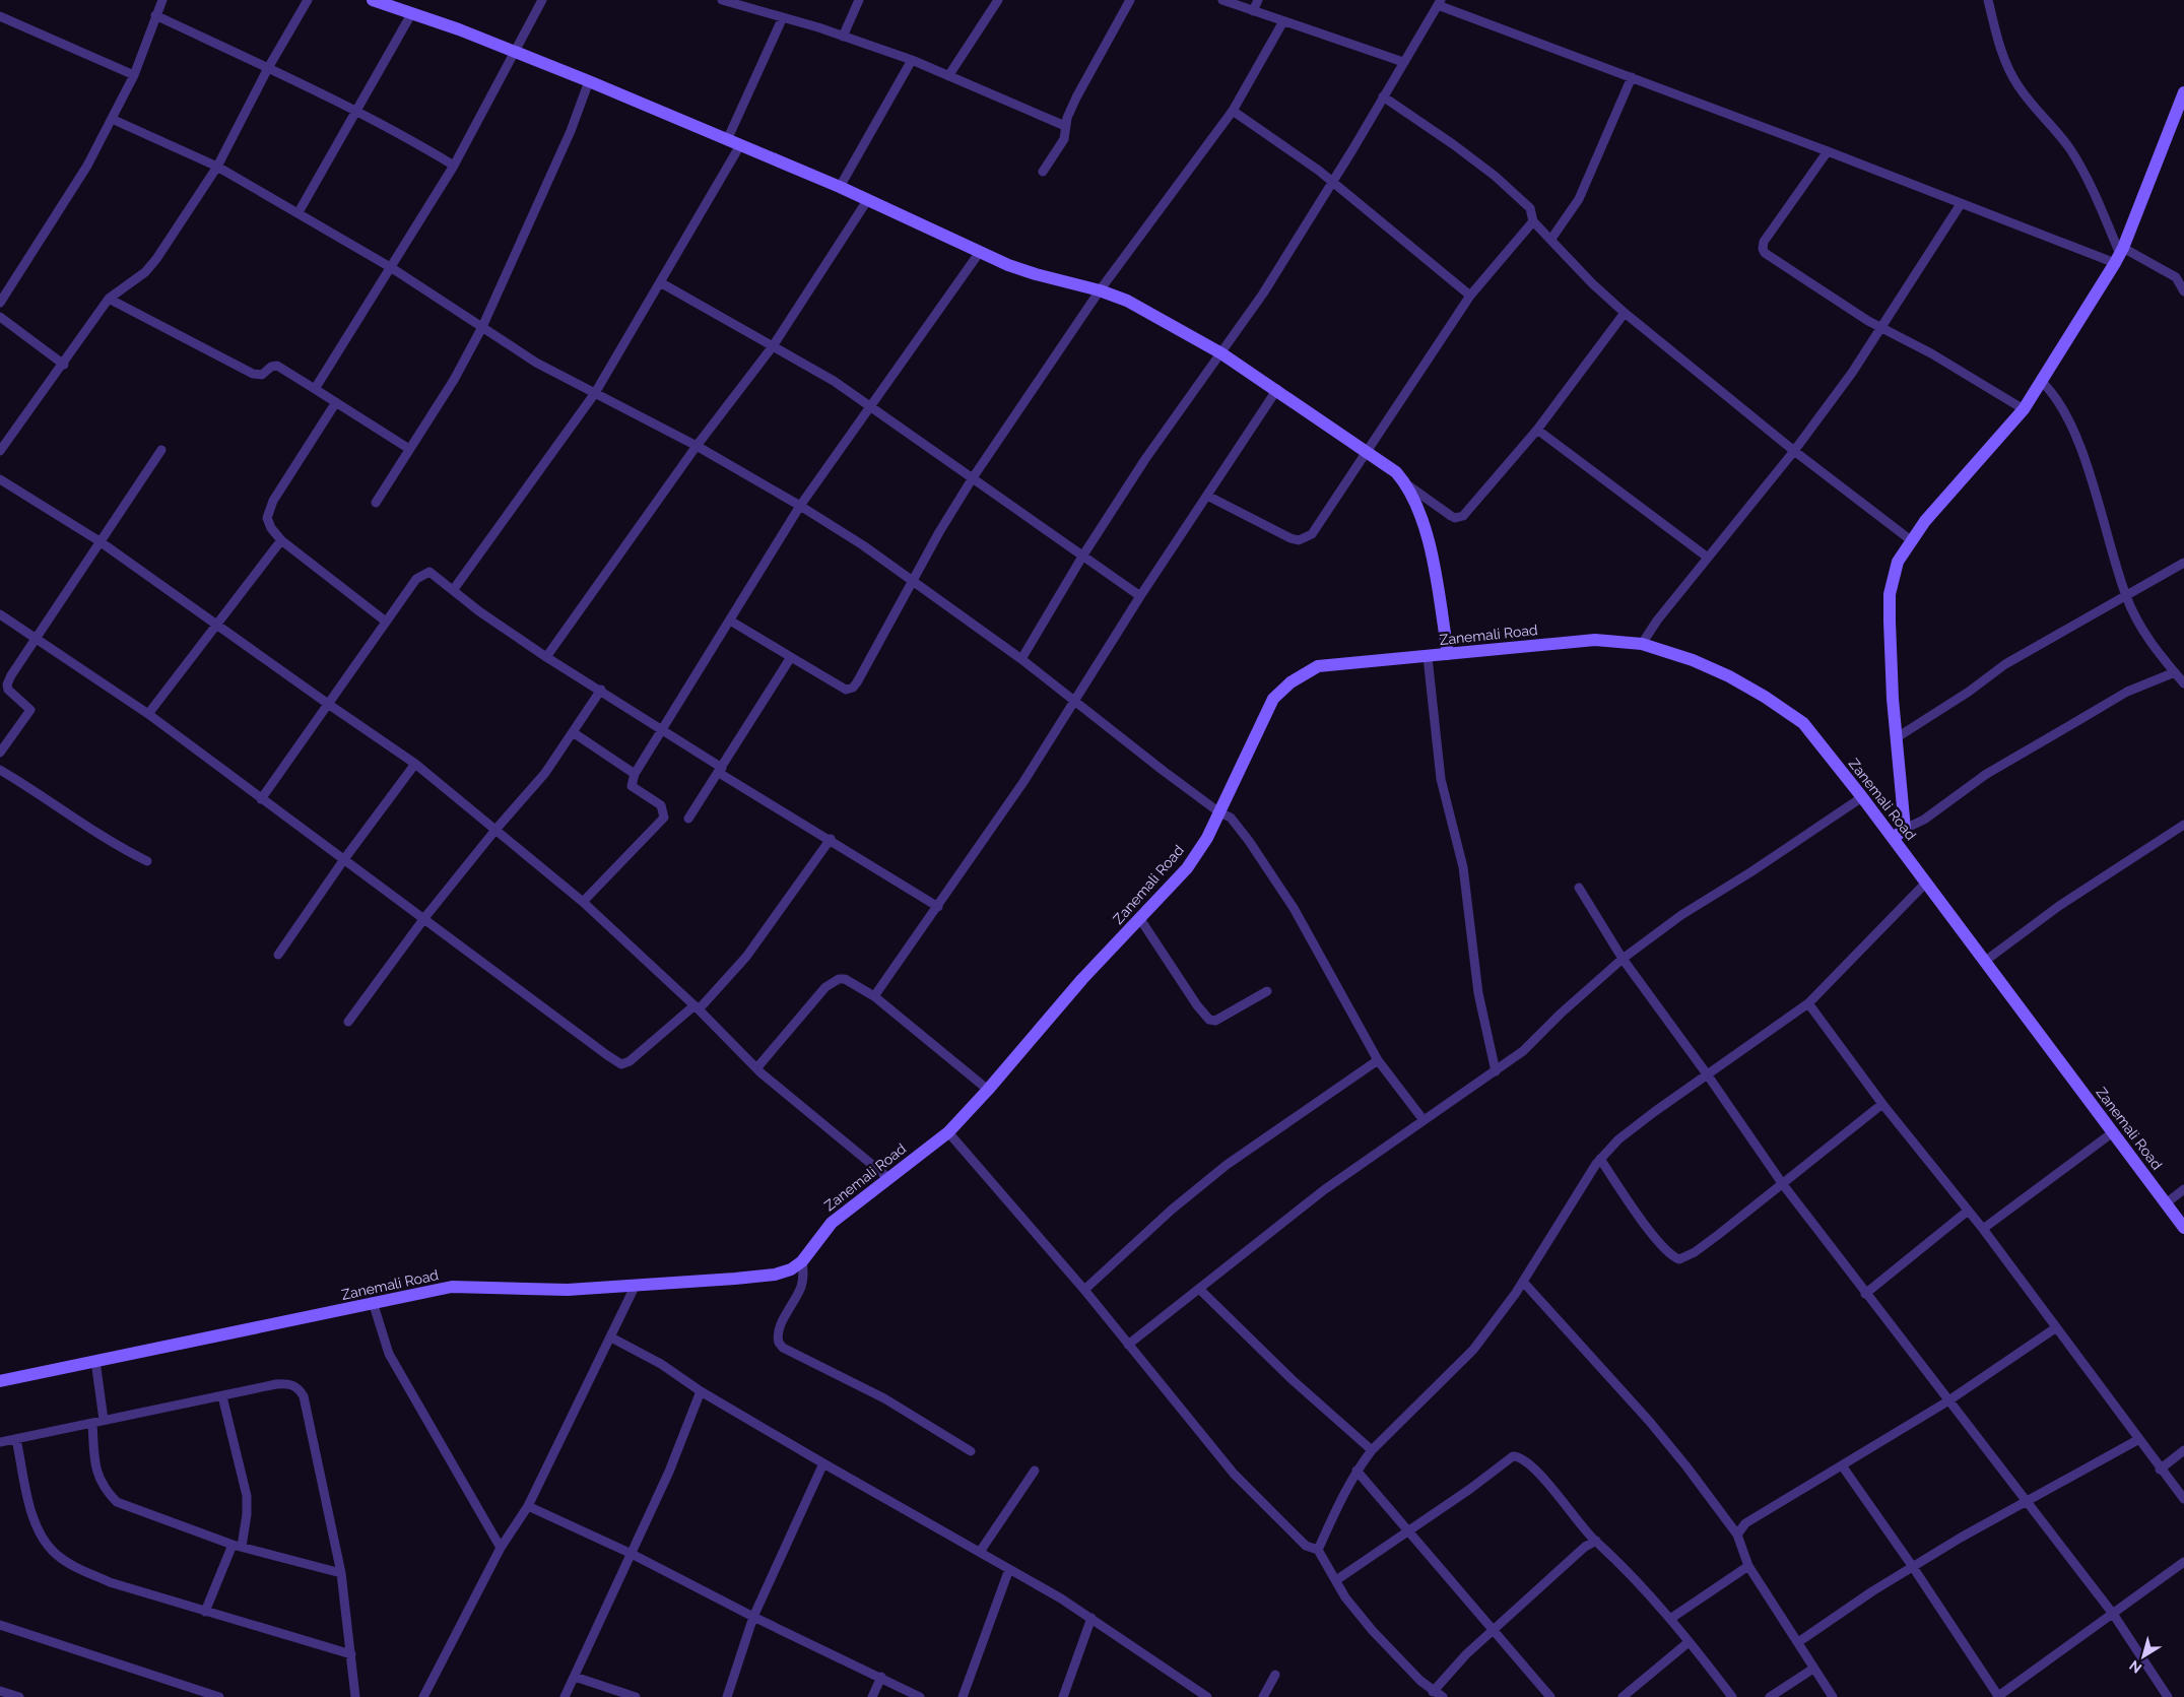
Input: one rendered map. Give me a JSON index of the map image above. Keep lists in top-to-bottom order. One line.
{"streets":{"street":["Zanemali Road"]},"north":"bottom left"}
